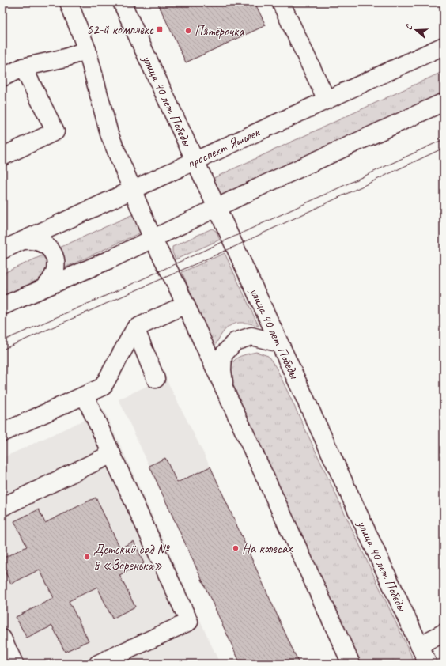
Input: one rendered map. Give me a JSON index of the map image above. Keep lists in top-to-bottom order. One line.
{"streets":{"street":["улица 40 лет Победы","проспект Яшьлек"]},"crossings":[["улица 40 лет Победы","проспект Яшьлек"]],"places":{"transit":["52-й комплекс"],"other":["Пятёрочка","На колесах","Детский сад № 8 «Зоренька»"]},"north":"left"}
